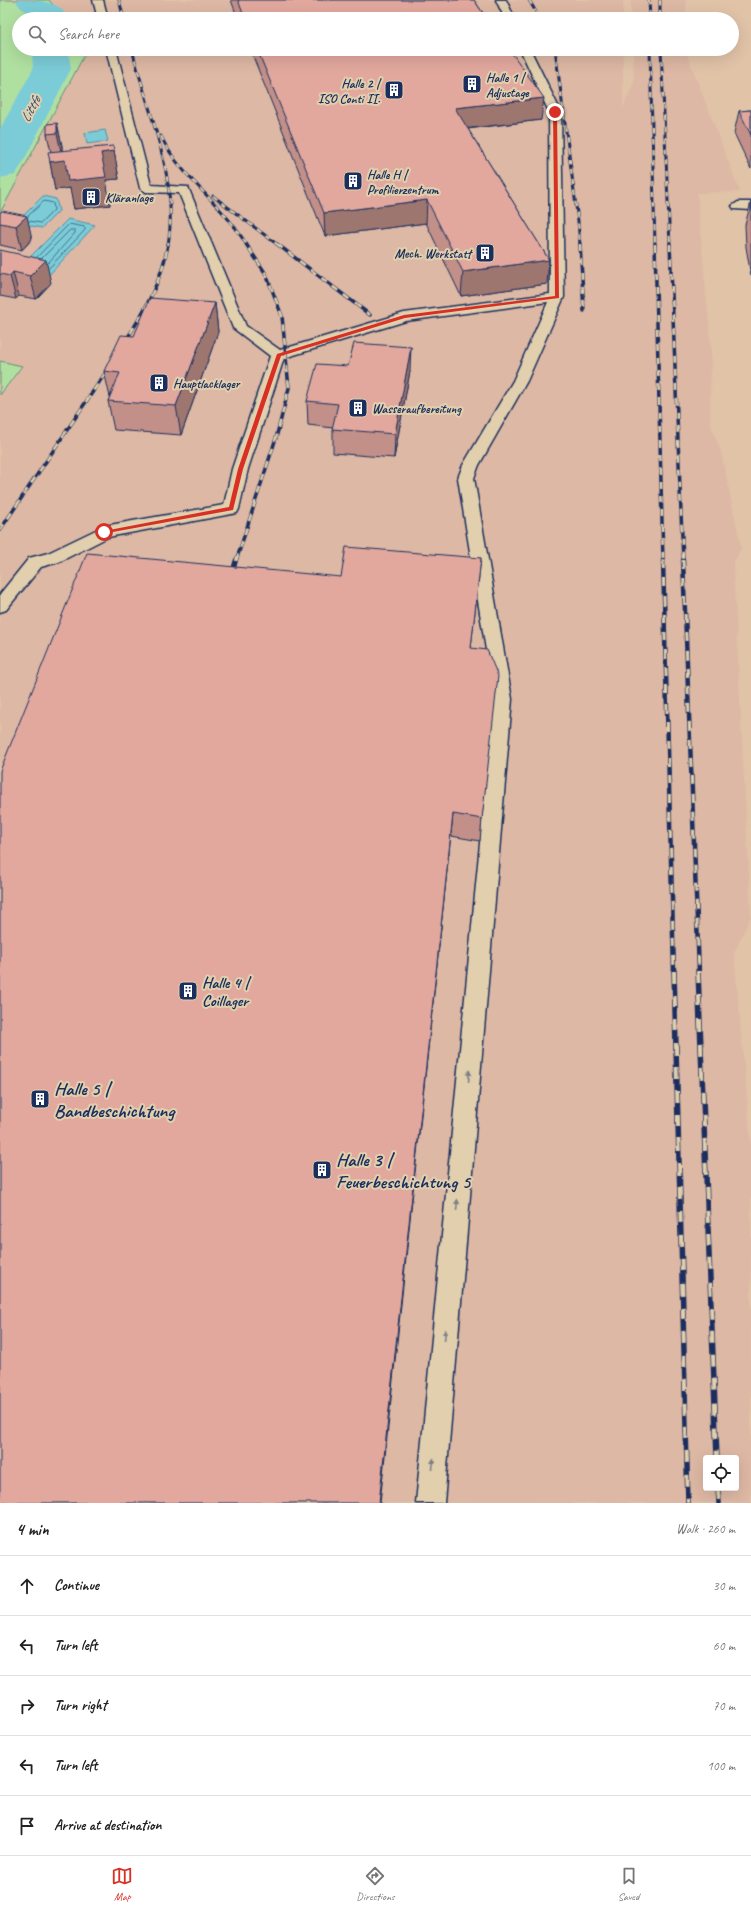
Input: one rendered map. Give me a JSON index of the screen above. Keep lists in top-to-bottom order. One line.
{"water":["Littfe"],"places":{"building":["Halle 1 | Adjustage","Halle 2 | ISO Conti II.","Halle H | Profilierzentrum","Kläranlage","Mech. Werkstatt","Hauptlacklager","Wasseraufbereitung","Halle 4 | Coillager","Halle 5 | Bandbeschichtung","Halle 3 | Feuerbeschichtung 5"]},"page":{"search":"Search here","heading":["4 min","Walk · 260 m"],"list":[["Continue","30 m"],["Turn left","60 m"],["Turn right","70 m"],["Turn left","100 m"],"Arrive at destination"],"nav":["Map","Directions","Saved"]}}
